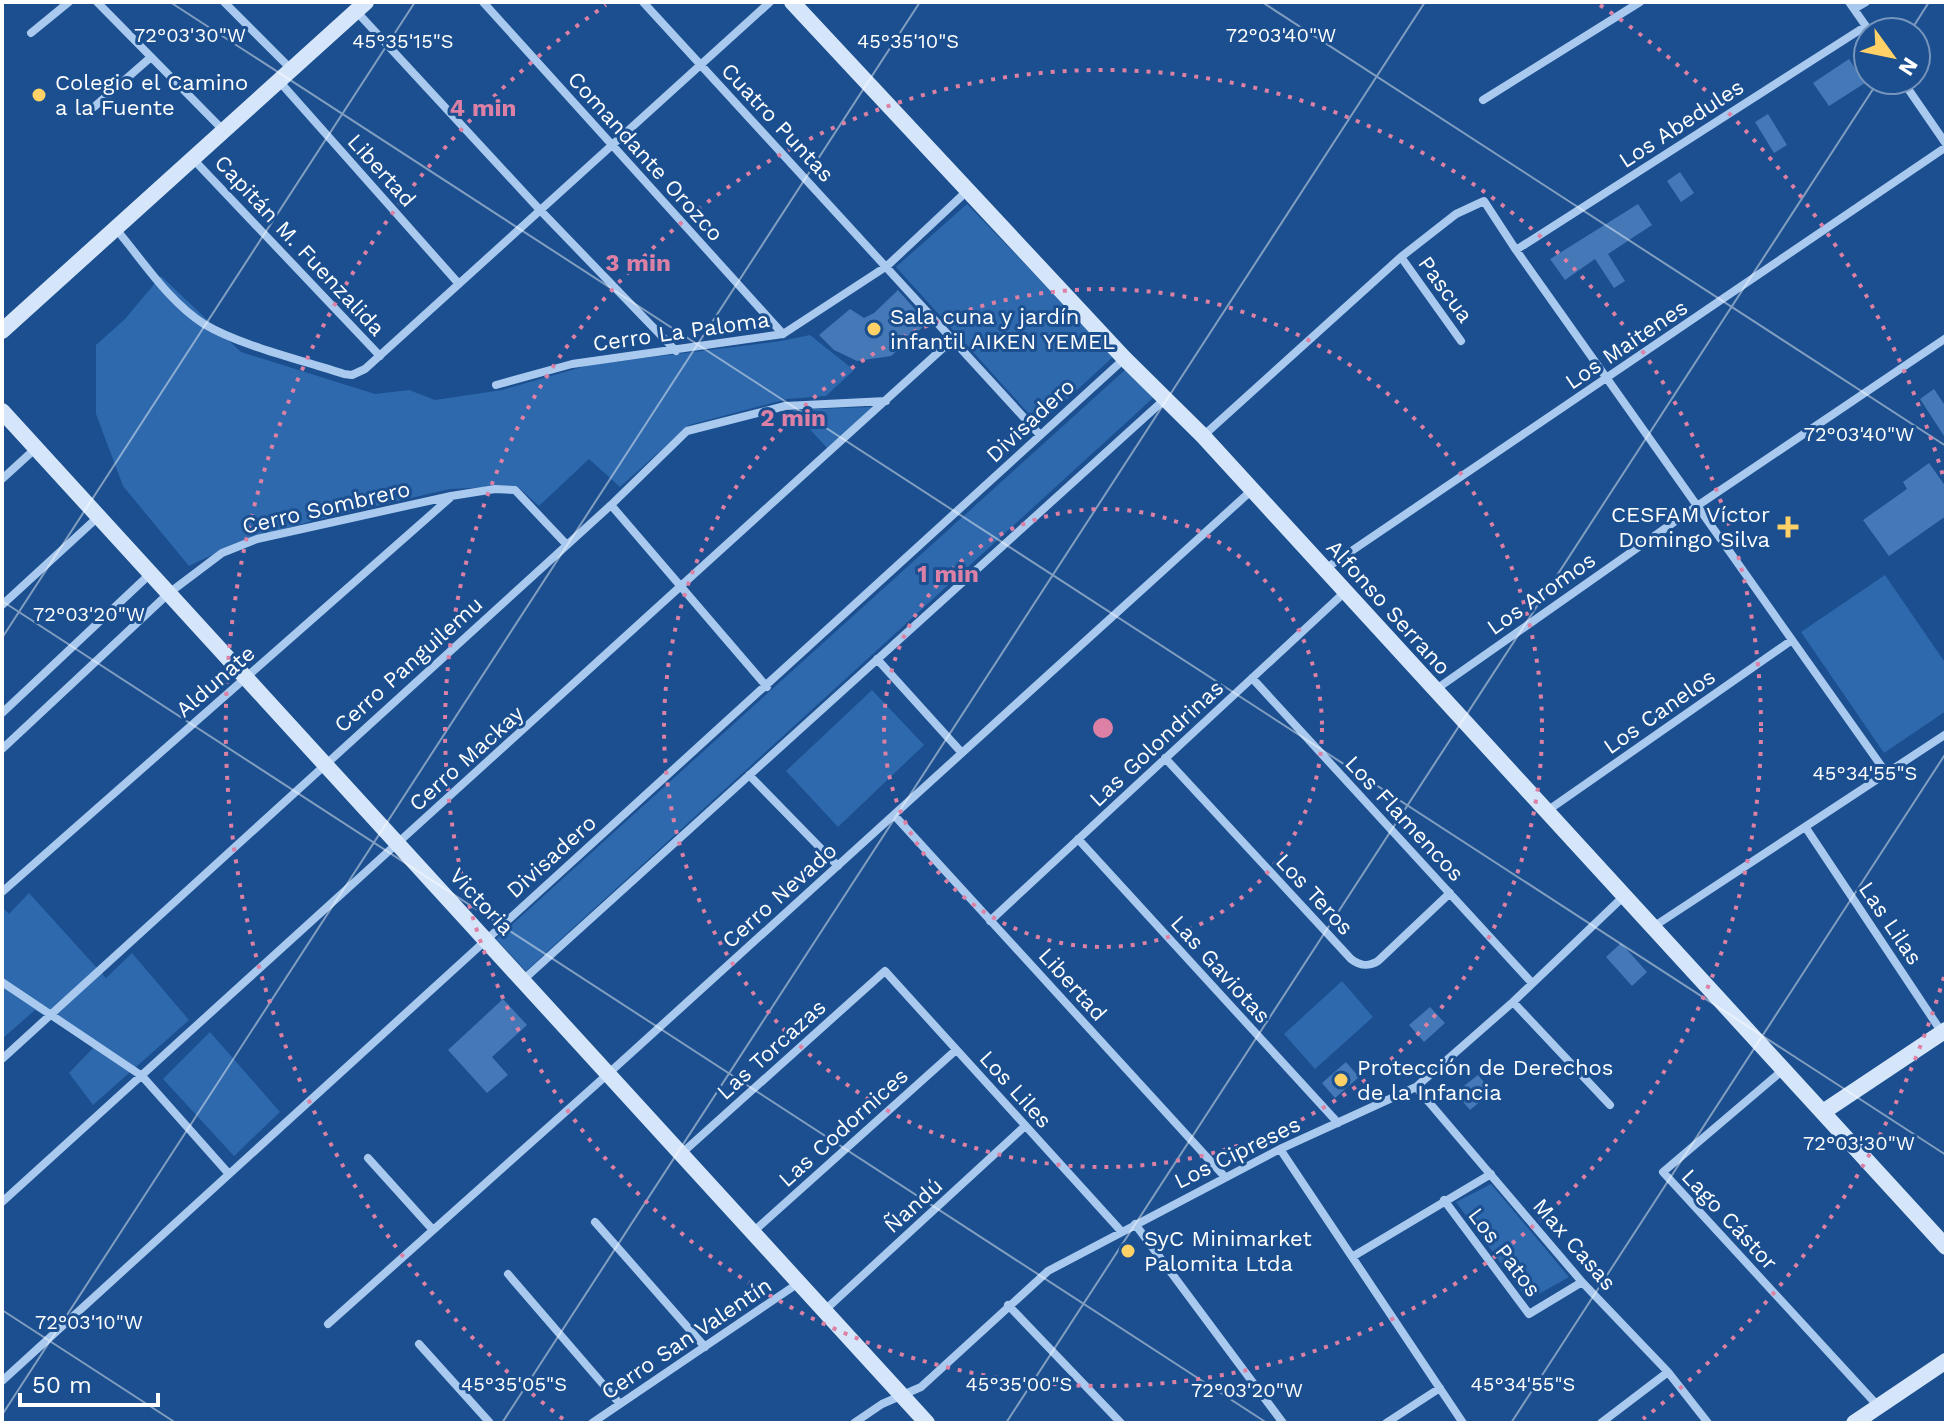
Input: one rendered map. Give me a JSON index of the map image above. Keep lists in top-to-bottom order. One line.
{"streets":{"street":["Cuatro Puntas","Los Abedules","Comandante Orozco","Libertad","Capitán M. Fuenzalida","Pascua","Cerro La Paloma","Los Maitenes","Divisadero","Cerro Sombrero","Los Aromos","Alfonso Serrano","Cerro Panguilemu","Aldunate","Los Canelos","Las Golondrinas","Cerro Mackay","Los Flamencos","Los Teros","Cerro Nevado","Victoria","Las Lilas","Las Gaviotas","Las Torcazas","Los Liles","Las Codornices","Los Cipreses","Ñandú","Lago Cástor","Max Casas","Los Patos","Cerro San Valentín"]},"crossings":[["Cuatro Puntas","Cerro La Paloma"],["Cuatro Puntas","Divisadero"],["Cuatro Puntas","Cerro Mackay"],["Comandante Orozco","Cerro La Paloma"],["Libertad","Las Golondrinas"],["Libertad","Cerro Nevado"],["Libertad","Los Cipreses"],["Cerro La Paloma","Alfonso Serrano"],["Los Maitenes","Alfonso Serrano"],["Divisadero","Alfonso Serrano"],["Divisadero","Victoria"],["Cerro Sombrero","Cerro Panguilemu"],["Cerro Sombrero","Aldunate"],["Cerro Sombrero","Victoria"],["Los Aromos","Alfonso Serrano"],["Alfonso Serrano","Los Canelos"],["Alfonso Serrano","Las Golondrinas"],["Alfonso Serrano","Cerro Nevado"],["Alfonso Serrano","Los Cipreses"],["Alfonso Serrano","Lago Cástor"],["Cerro Panguilemu","Cerro Mackay"],["Cerro Panguilemu","Victoria"],["Aldunate","Victoria"],["Las Golondrinas","Los Flamencos"],["Las Golondrinas","Los Teros"],["Las Golondrinas","Las Gaviotas"],["Cerro Mackay","Victoria"],["Los Flamencos","Los Teros"],["Los Flamencos","Los Cipreses"],["Cerro Nevado","Victoria"],["Victoria","Las Torcazas"],["Victoria","Las Codornices"],["Victoria","Los Cipreses"],["Victoria","Ñandú"],["Victoria","Cerro San Valentín"],["Las Gaviotas","Los Cipreses"],["Las Torcazas","Los Liles"],["Los Liles","Las Codornices"],["Los Liles","Los Cipreses"],["Los Liles","Ñandú"],["Los Cipreses","Max Casas"],["Max Casas","Los Patos"]],"places":{"other":["Colegio el Camino a la Fuente","Sala cuna y jardín infantil AIKEN YEMEL","Protección de Derechos de la Infancia","SyC Minimarket Palomita Ltda"],"health":["CESFAM Víctor Domingo Silva"]},"scale_bar":"50 m","north":"bottom right","coordinates":["72°03'30\"W","72°03'40\"W","45°35'10\"S","45°35'15\"S","72°03'20\"W","45°34'55\"S","72°03'10\"W","45°35'05\"S","45°35'00\"S"],"rings":["4 min","3 min","2 min","1 min"]}
